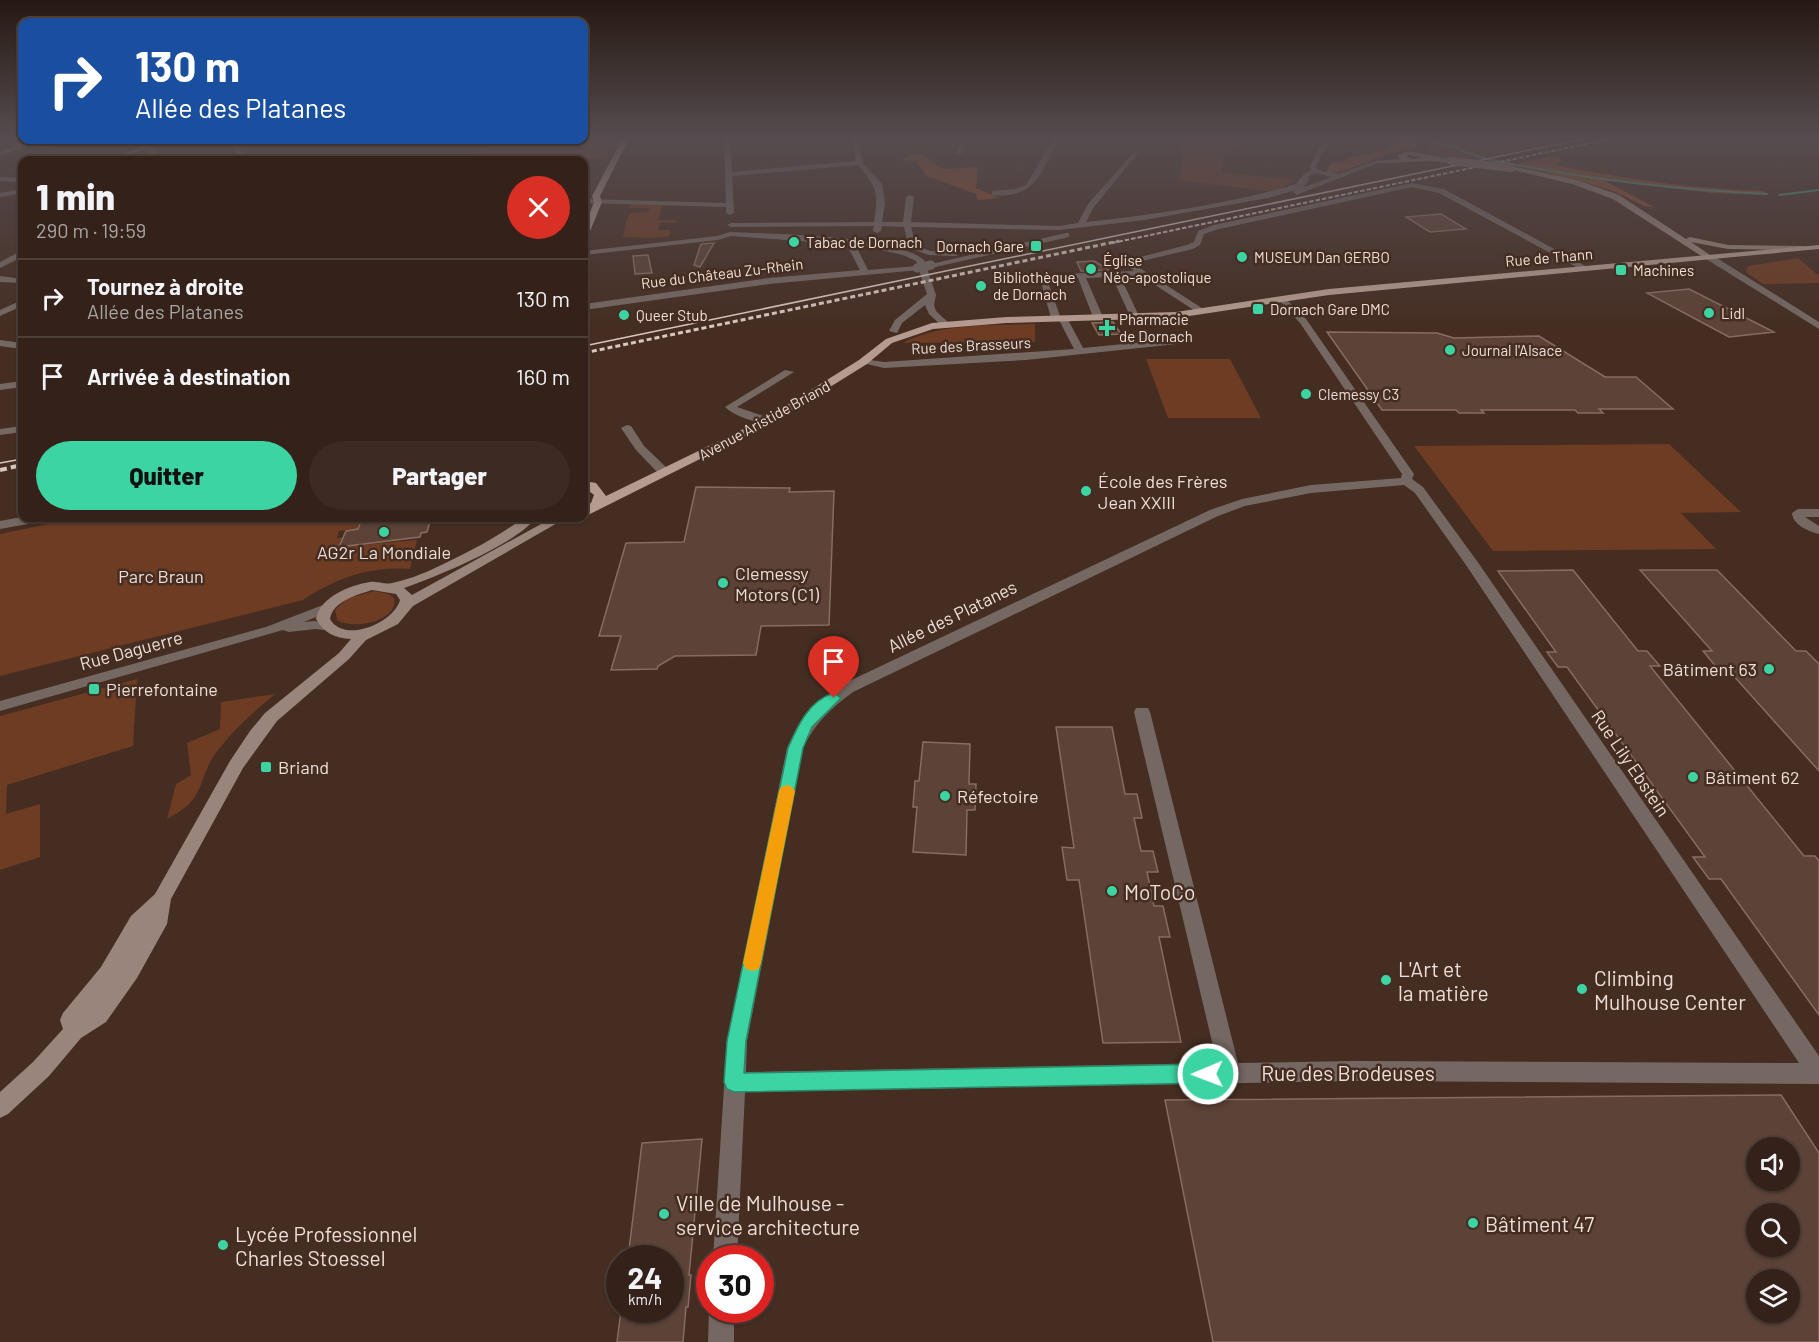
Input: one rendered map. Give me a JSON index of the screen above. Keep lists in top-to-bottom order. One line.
{"streets":{"main road":["Rue de Thann","Avenue Aristide Briand"],"street":["Rue du Château Zu-Rhein","Rue des Brasseurs","Allée des Platanes","Rue Daguerre","Rue Lily Ebstein","Rue des Brodeuses"]},"crossings":[["Rue de Thann","Avenue Aristide Briand"],["Rue des Brasseurs","Avenue Aristide Briand"],["Allée des Platanes","Rue Lily Ebstein"],["Allée des Platanes","Rue des Brodeuses"],["Rue Lily Ebstein","Rue des Brodeuses"]],"parks":["Parc Braun"],"places":{"other":["Tabac de Dornach","MUSEUM Dan GERBO","Église Néo-apostolique","Bibliothèque de Dornach","Lidl","Queer Stub","Journal l'Alsace","Clemessy C3","École des Frères Jean XXIII","AG2r La Mondiale","Clemessy Motors (C1)","Bâtiment 63","Bâtiment 62","Réfectoire","MoToCo","L'Art et la matière","Climbing Mulhouse Center","Ville de Mulhouse - service architecture","Bâtiment 47","Lycée Professionnel Charles Stoessel"],"transit":["Dornach Gare","Machines","Dornach Gare DMC","Pierrefontaine","Briand"],"health":["Pharmacie de Dornach"]},"page":{"turn":["130 m","Allée des Platanes"],"heading":["1 min","290 m · 19:59"],"list":[{"name":"Tournez à droite","note":"Allée des Platanes","value":"130 m"},{"name":"Arrivée à destination","value":"160 m"}],"buttons":["Quitter","Partager"],"speed":"24 km/h","limit":"30"}}
